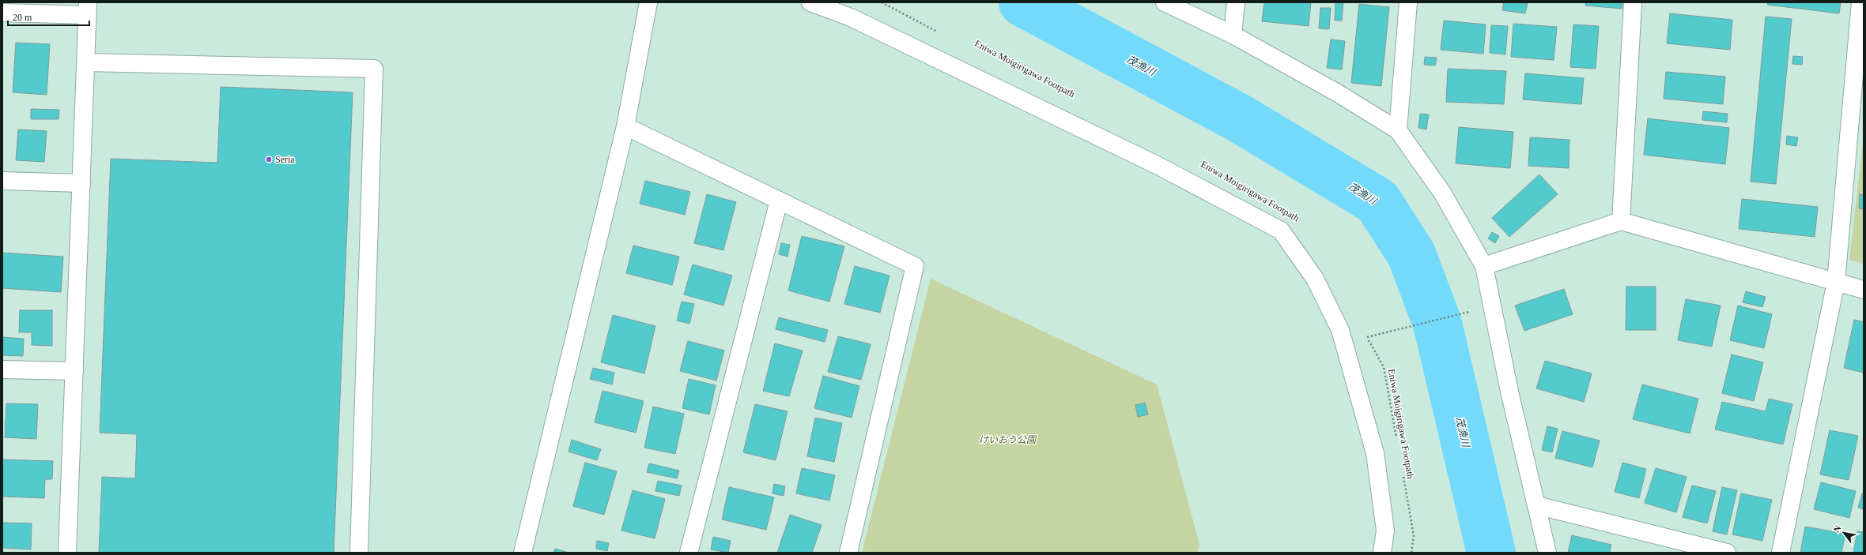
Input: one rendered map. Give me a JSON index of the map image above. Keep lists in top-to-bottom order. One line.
{"streets":{"path":["Eniwa Moigirigawa Footpath"]},"water":["茂漁川"],"parks":["けいおう公園"],"places":["Seria"],"scale_bar":"20 m","north":"top left"}
